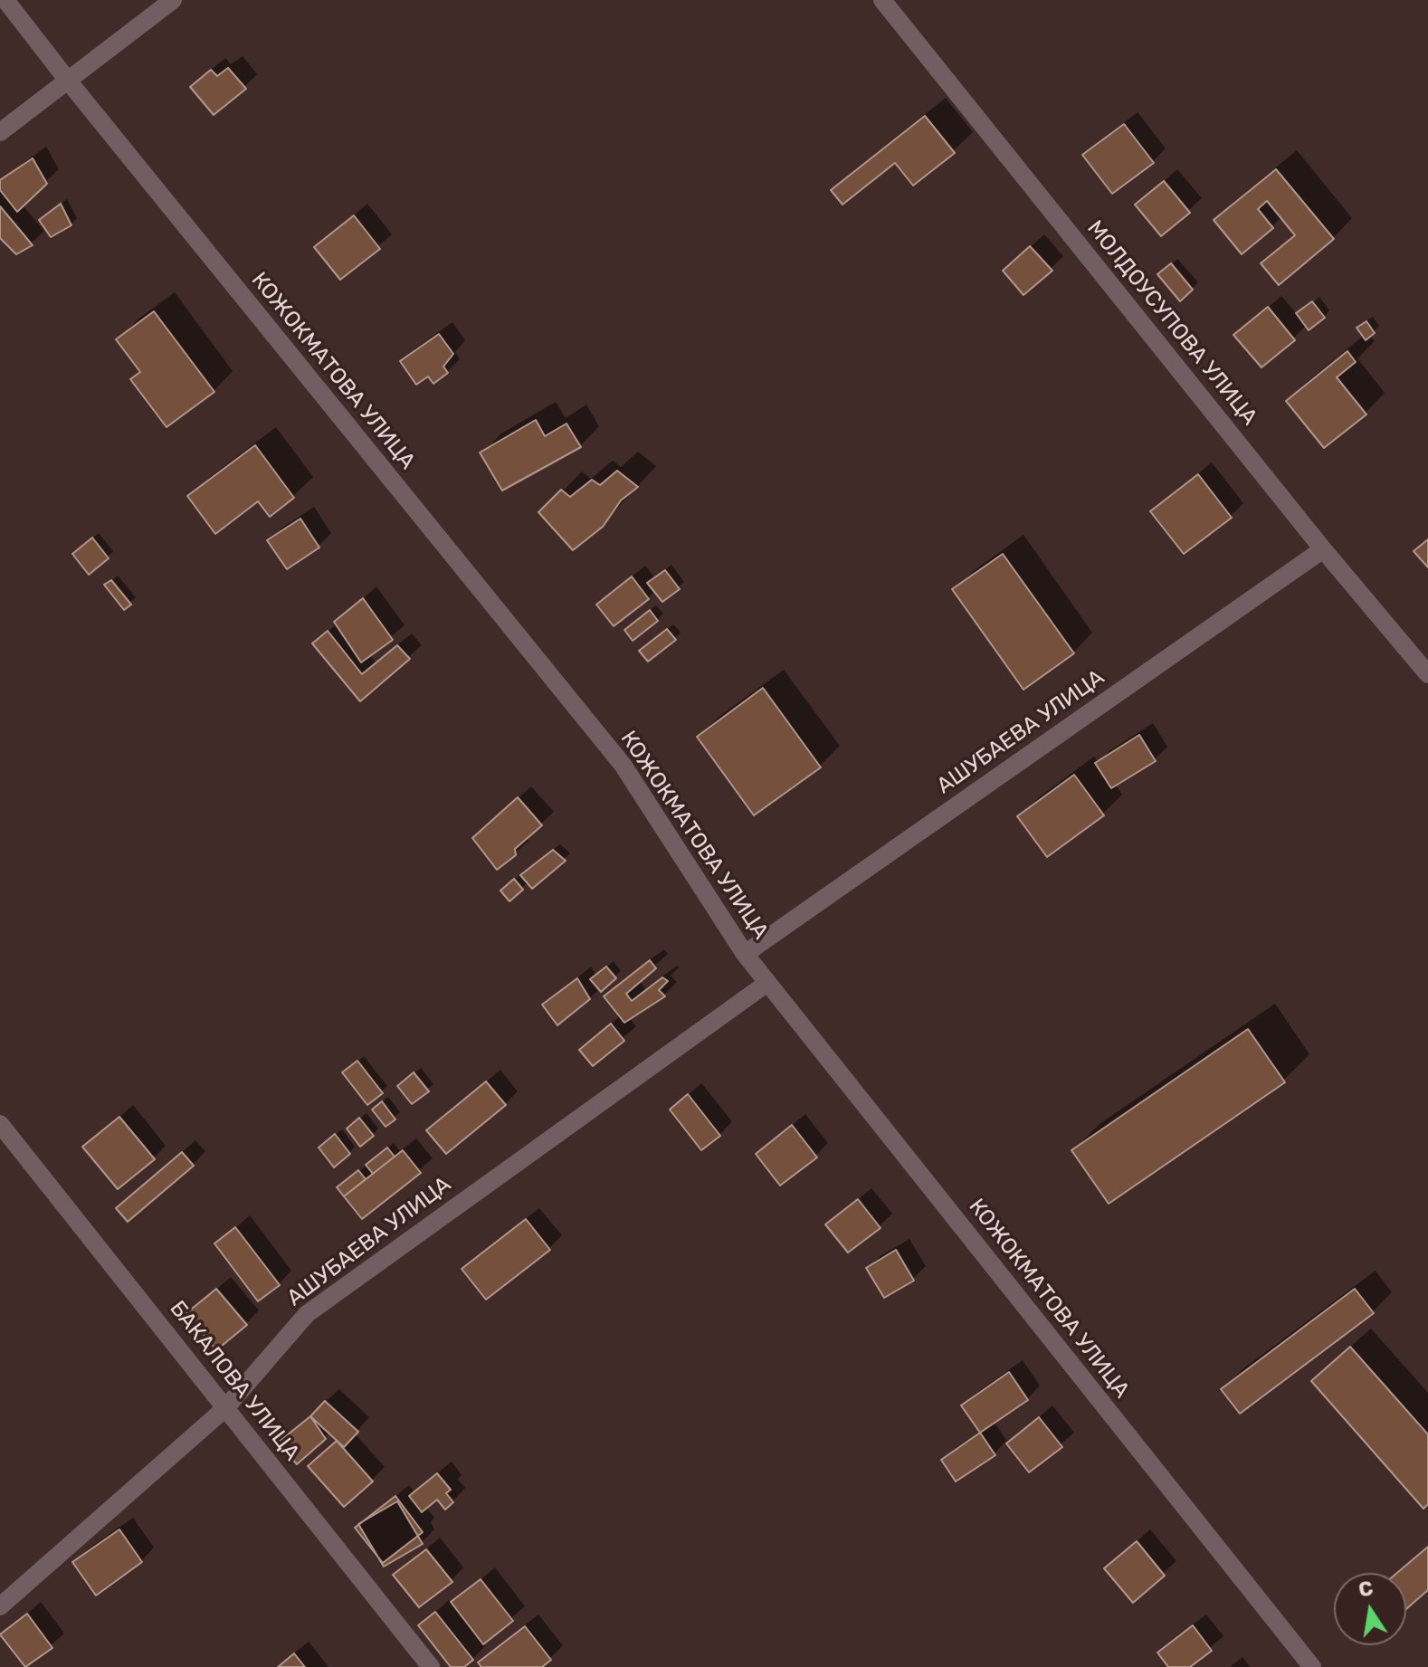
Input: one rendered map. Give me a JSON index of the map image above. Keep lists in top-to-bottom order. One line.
{"streets":{"street":["МОЛДОУСУПОВА УЛИЦА","КОЖОКМАТОВА УЛИЦА","АШУБАЕВА УЛИЦА","БАКАЛОВА УЛИЦА"]},"crossings":[["МОЛДОУСУПОВА УЛИЦА","АШУБАЕВА УЛИЦА"],["КОЖОКМАТОВА УЛИЦА","АШУБАЕВА УЛИЦА"],["АШУБАЕВА УЛИЦА","БАКАЛОВА УЛИЦА"]],"north":"top"}
